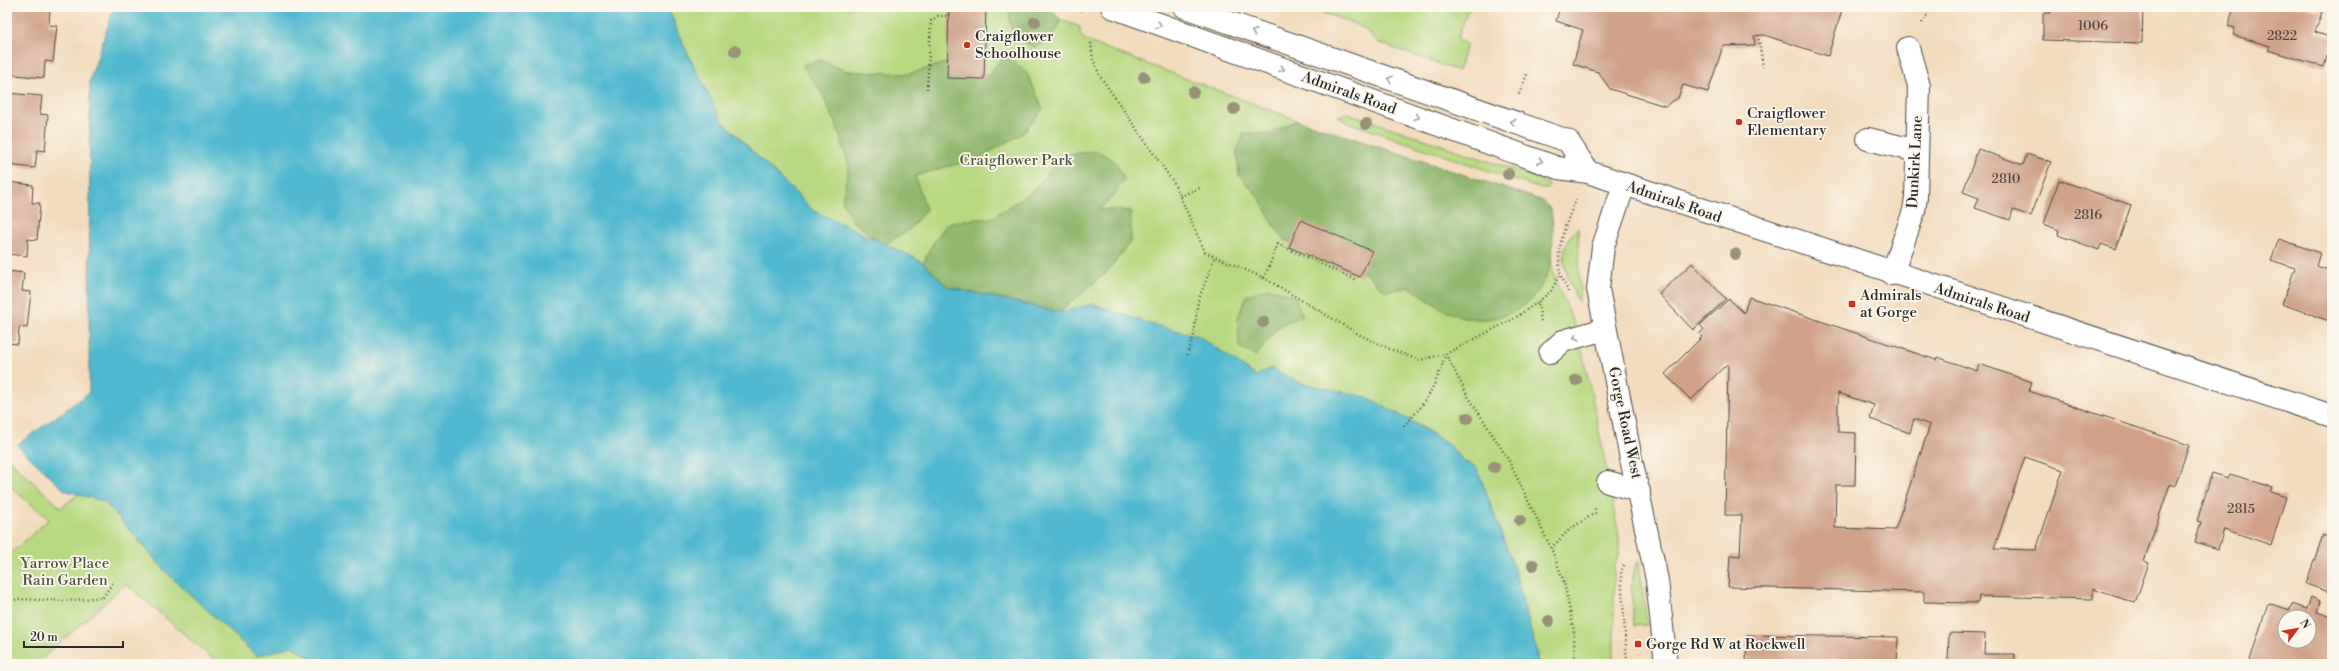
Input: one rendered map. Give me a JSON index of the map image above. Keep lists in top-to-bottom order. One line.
{"streets":{"main road":["Admirals Road","Dunkirk Lane","Gorge Road West"]},"crossings":[["Admirals Road","Dunkirk Lane"],["Admirals Road","Gorge Road West"]],"parks":["Craigflower Park","Yarrow Place Rain Garden"],"places":{"other":["Craigflower Schoolhouse","Craigflower Elementary"],"transit":["Admirals at Gorge","Gorge Rd W at Rockwell"]},"house_numbers":["1006","2822","2810","2816","2815"],"scale_bar":"20 m","north":"top right"}
